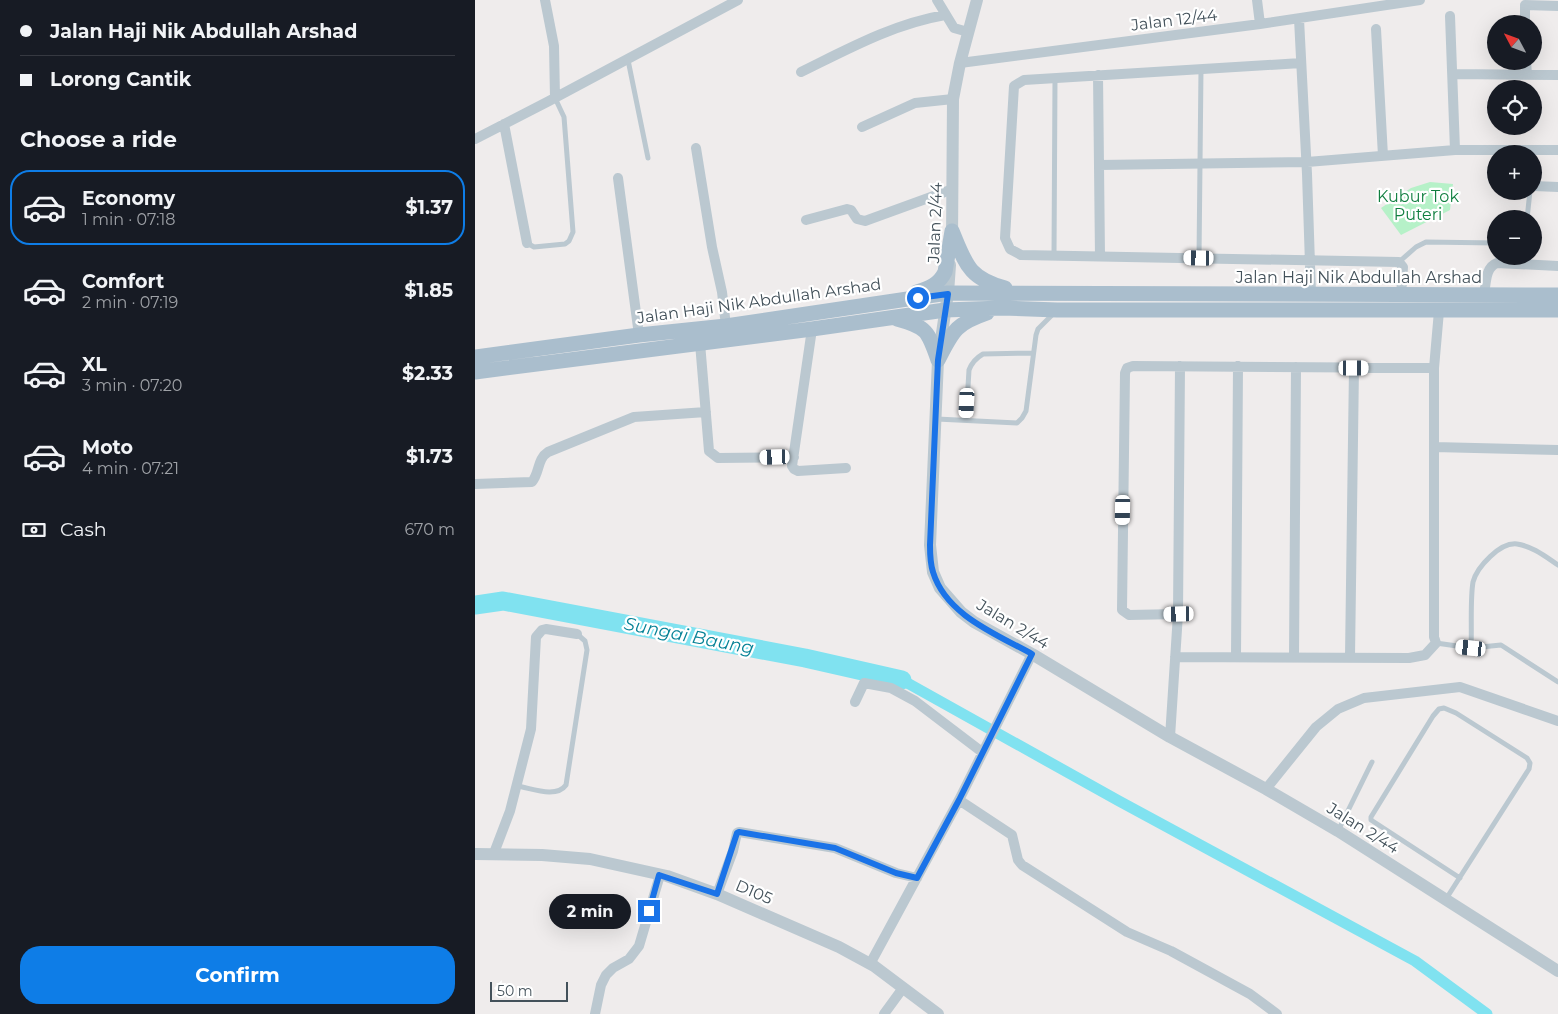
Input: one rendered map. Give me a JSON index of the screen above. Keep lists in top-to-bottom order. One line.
{"streets":{"main road":["Jalan Haji Nik Abdullah Arshad"],"street":["Jalan 12/44","Jalan 2/44","D105"]},"crossings":[["Jalan 12/44","Jalan 2/44"],["Jalan 2/44","Jalan Haji Nik Abdullah Arshad"]],"water":["Sungai Baung"],"parks":["Kubur Tok Puteri"],"scale_bar":"50 m","north":"top left","page":{"banner":["Jalan Haji Nik Abdullah Arshad","Lorong Cantik"],"map_buttons":["+","−"],"heading":"Choose a ride","list":[{"name":"Economy","note":"1 min · 07:18","value":"$1.37"},{"name":"Comfort","note":"2 min · 07:19","value":"$1.85"},{"name":"XL","note":"3 min · 07:20","value":"$2.33"},{"name":"Moto","note":"4 min · 07:21","value":"$1.73"}],"pay":["Cash","670 m"],"bubble":"2 min","buttons":"Confirm","scale":"50 m"}}
